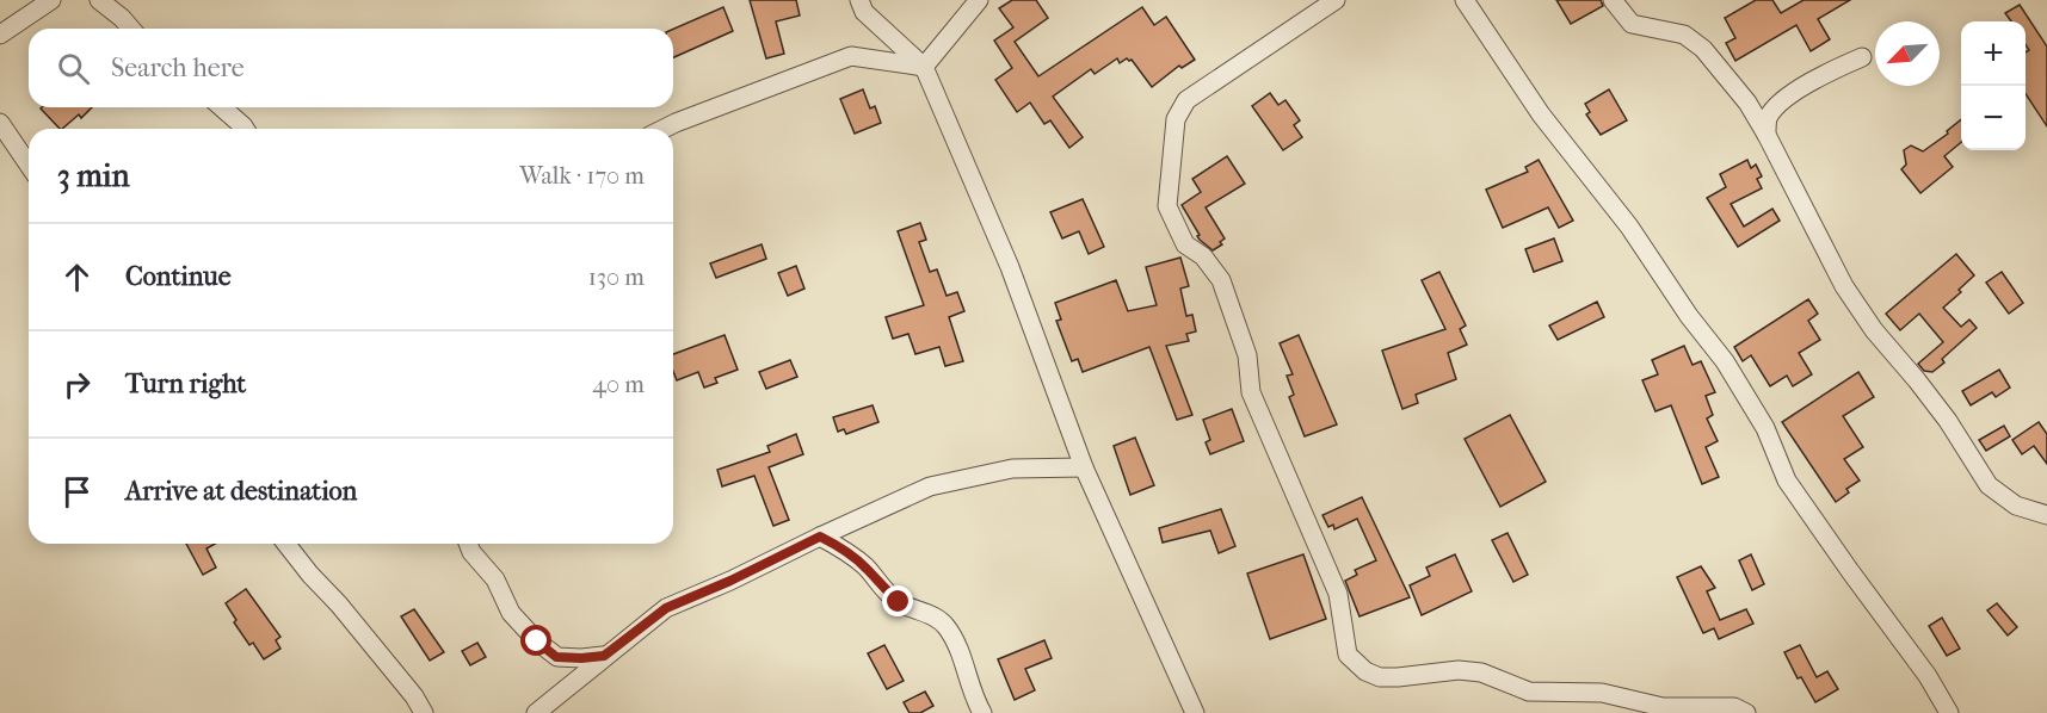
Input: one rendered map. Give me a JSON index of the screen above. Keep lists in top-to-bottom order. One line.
{"north":"bottom left","page":{"map_buttons":["+","−"],"search":"Search here","heading":["3 min","Walk · 170 m"],"list":[["Continue","130 m"],["Turn right","40 m"],"Arrive at destination"]}}
